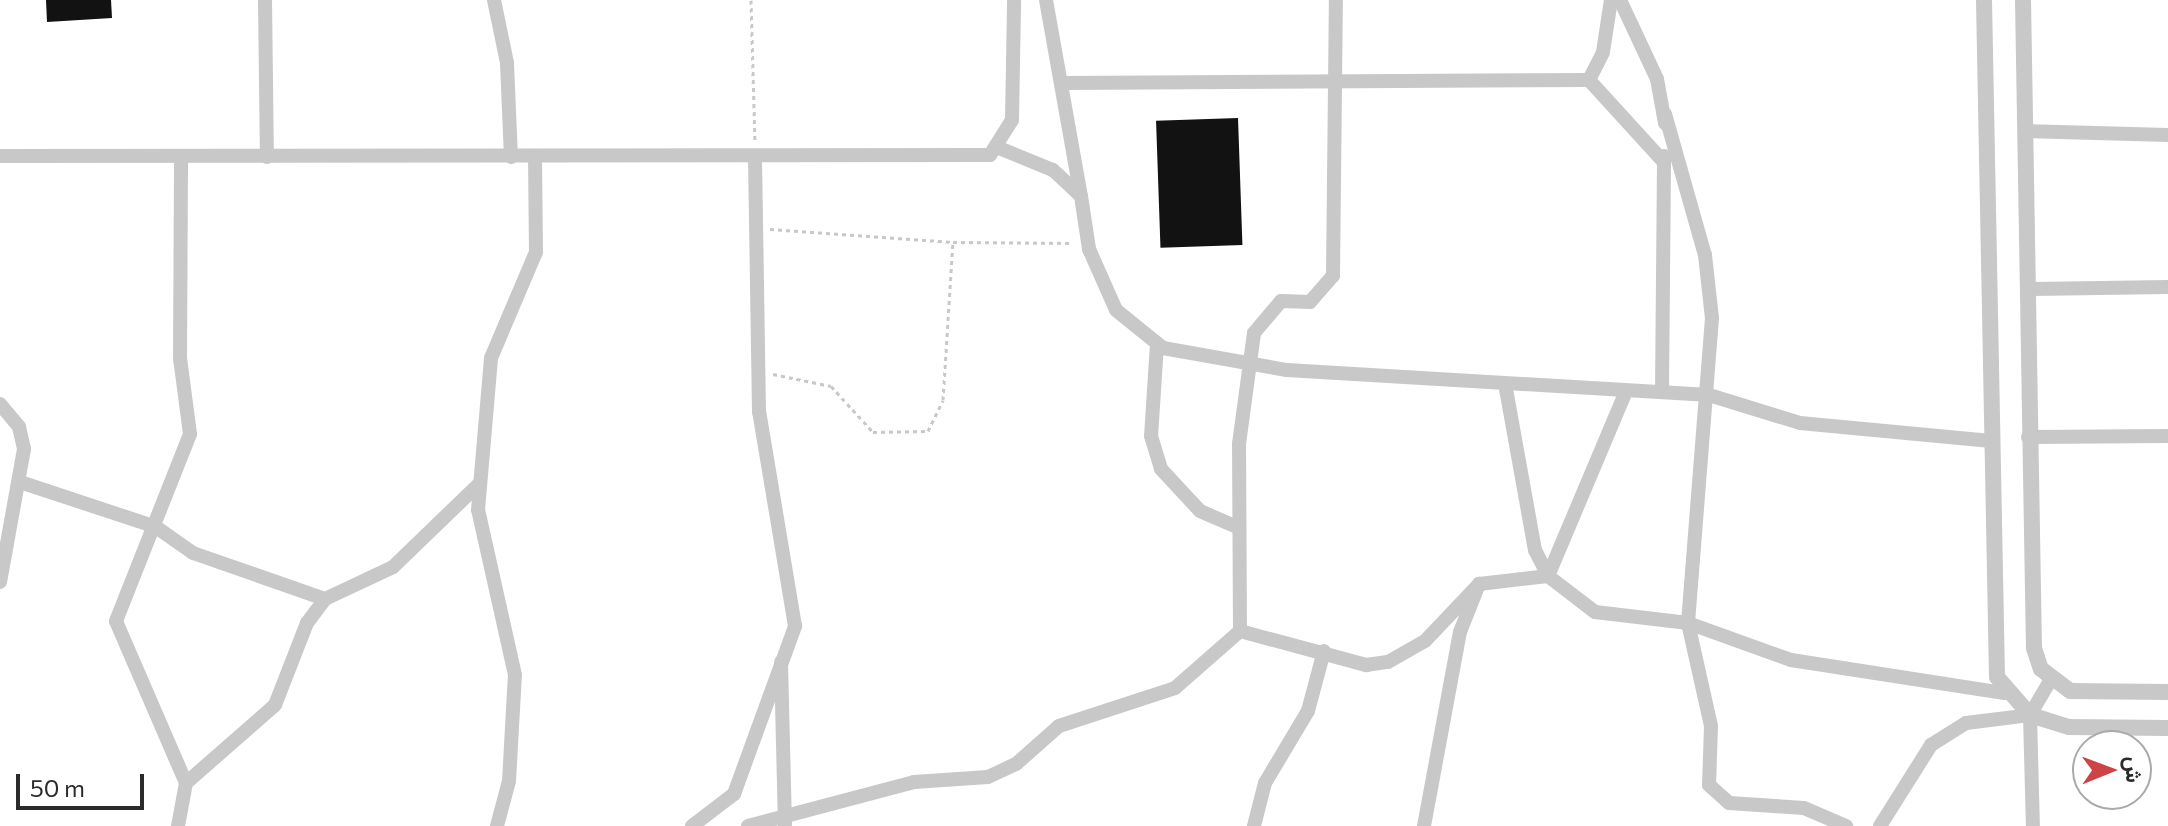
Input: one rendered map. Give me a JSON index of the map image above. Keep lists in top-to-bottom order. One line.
{"scale_bar":"50 m","north":"right"}
